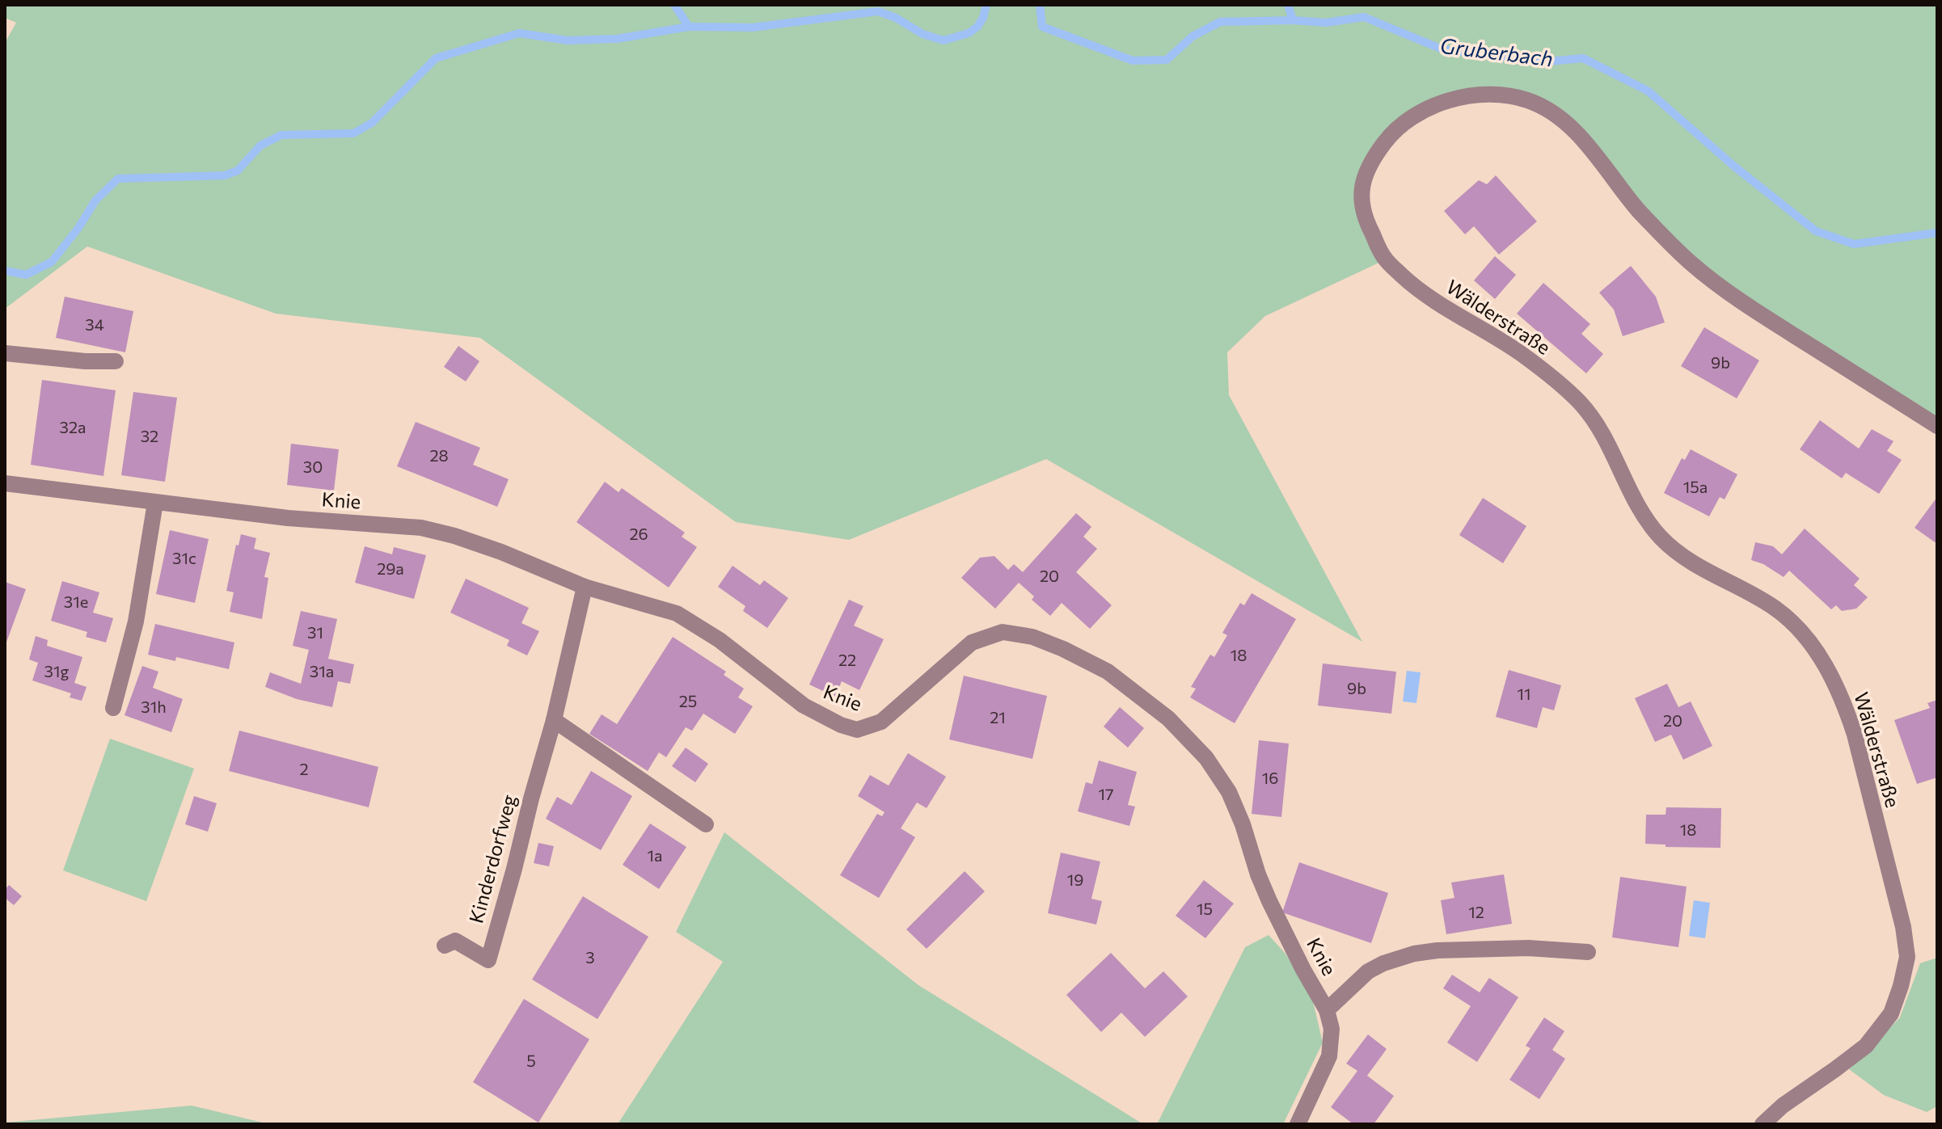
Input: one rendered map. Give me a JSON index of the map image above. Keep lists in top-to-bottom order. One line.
{"streets":{"street":["Wälderstraße","Knie","Kinderdorfweg"]},"crossings":[["Knie","Kinderdorfweg"]],"water":["Gruberbach"],"house_numbers":["34","9b","32a","32","28","30","15a","26","31c","29a","20","31e","31","18","22","31g","31a","9b","11","25","31h","21","20","2","16","17","18","1a","19","15","12","3","5"]}
